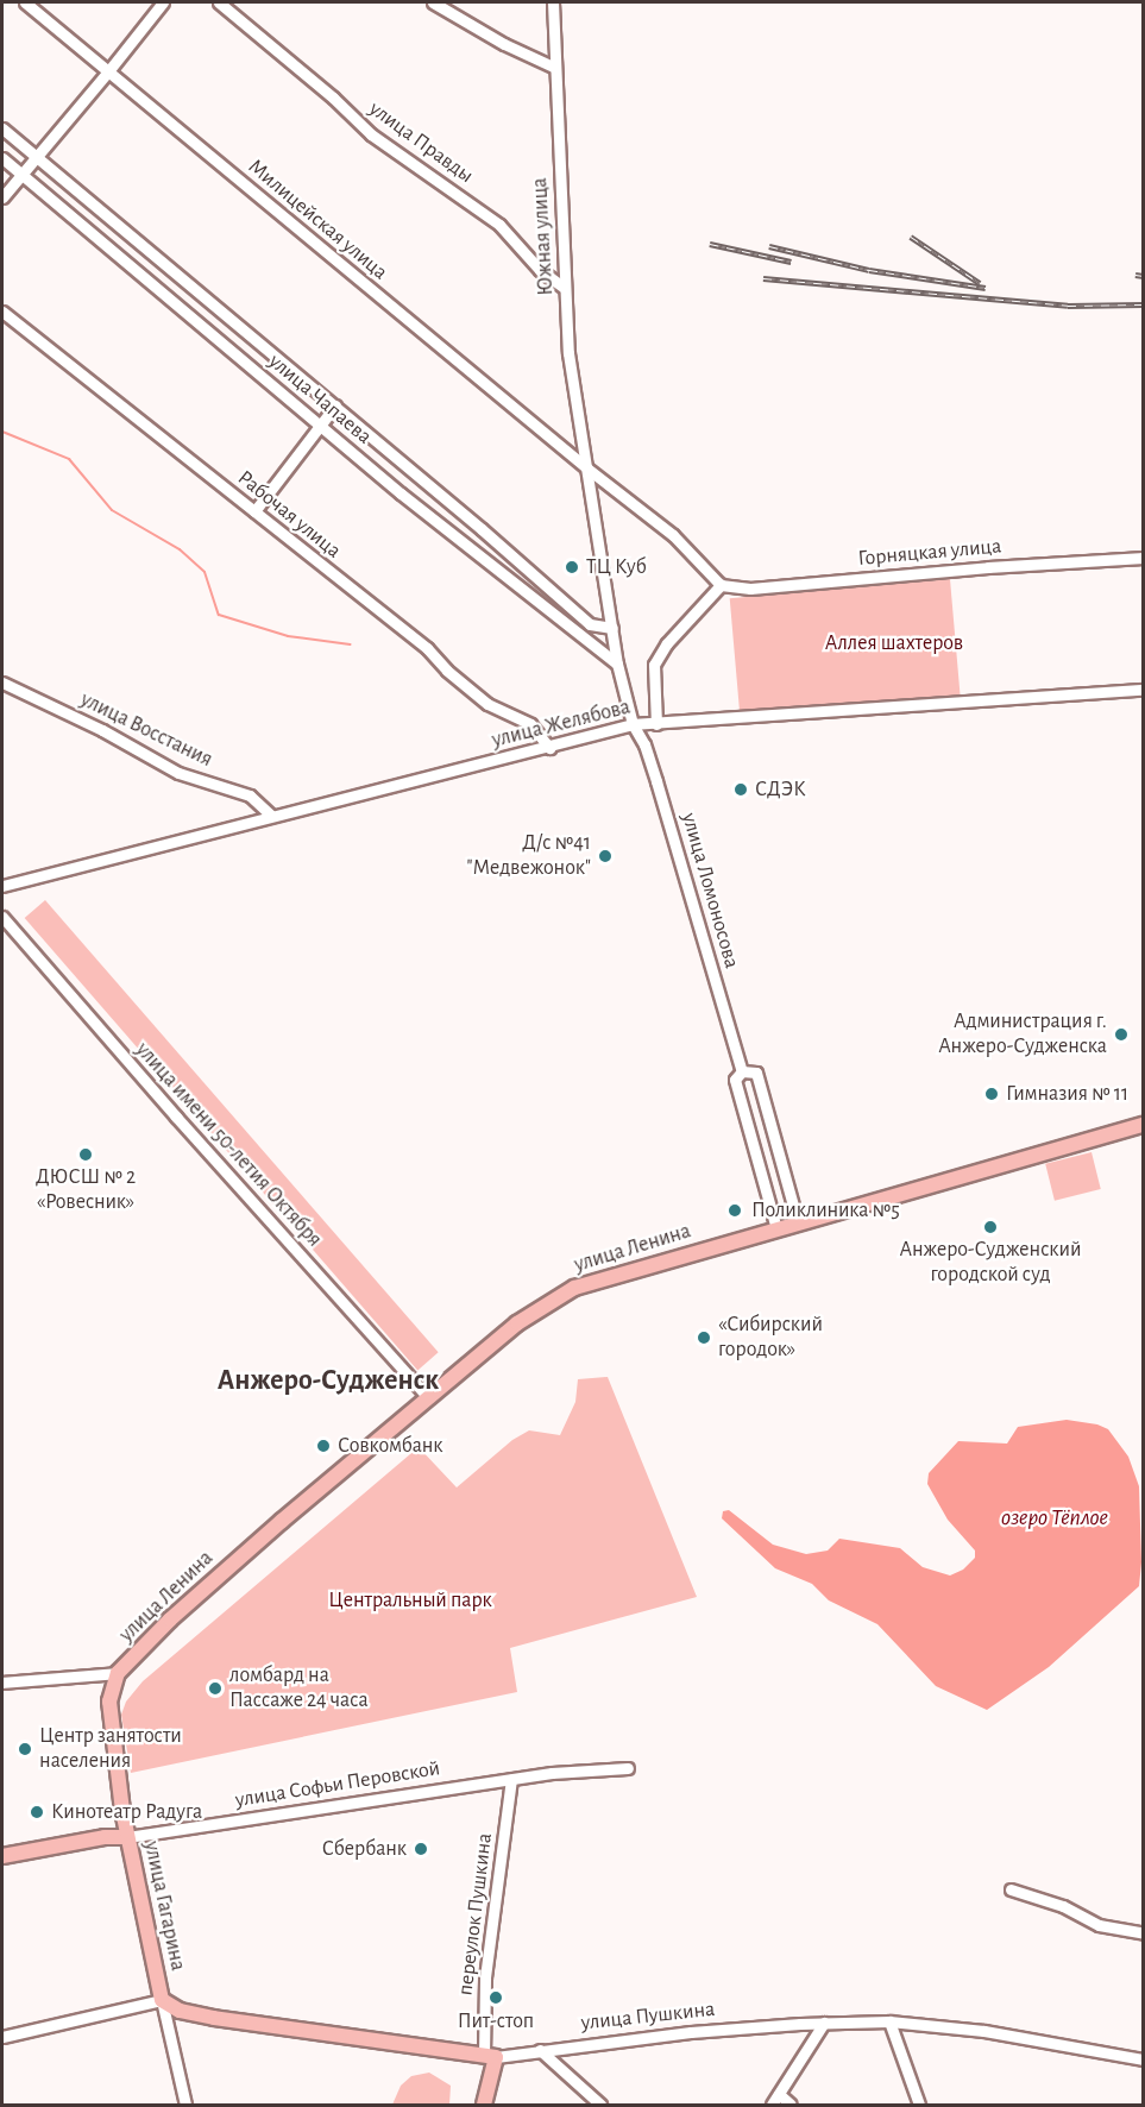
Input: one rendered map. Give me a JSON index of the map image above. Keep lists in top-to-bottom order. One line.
{"streets":{"main road":["улица Ленина","улица Софьи Перовской","улица Гагарина","улица Пушкина"],"street":["улица Правды","Милицейская улица","Южная улица","улица Чапаева","Рабочая улица","Горняцкая улица","улица Желябова","улица Восстания","улица Ломоносова","улица имени 50-летия Октября","переулок Пушкина"]},"crossings":[["улица Правды","Южная улица"],["Милицейская улица","Южная улица"],["Милицейская улица","Горняцкая улица"],["Южная улица","улица Чапаева"],["Южная улица","улица Ломоносова"],["улица Чапаева","улица Ломоносова"],["Рабочая улица","улица Желябова"],["улица Желябова","улица Восстания"],["улица Желябова","улица Ломоносова"],["улица Ломоносова","улица Ленина"],["улица имени 50-летия Октября","улица Ленина"],["улица Ленина","улица Гагарина"],["улица Софьи Перовской","улица Гагарина"],["улица Софьи Перовской","переулок Пушкина"],["улица Гагарина","улица Пушкина"],["переулок Пушкина","улица Пушкина"]],"districts":["Анжеро-Судженск"],"water":["озеро Тёплое"],"parks":["Аллея шахтеров","Центральный парк"],"places":["ТЦ Куб","СДЭК","Д/с №41 \"Медвежонок\"","Администрация г. Анжеро-Судженска","Гимназия № 11","ДЮСШ № 2 «Ровесник»","Поликлиника №5","Анжеро-Судженский городской суд","«Сибирский городок»","Совкомбанк","ломбард на Пассаже 24 часа","Центр занятости населения","Кинотеатр Радуга","Сбербанк","Пит-стоп"]}
